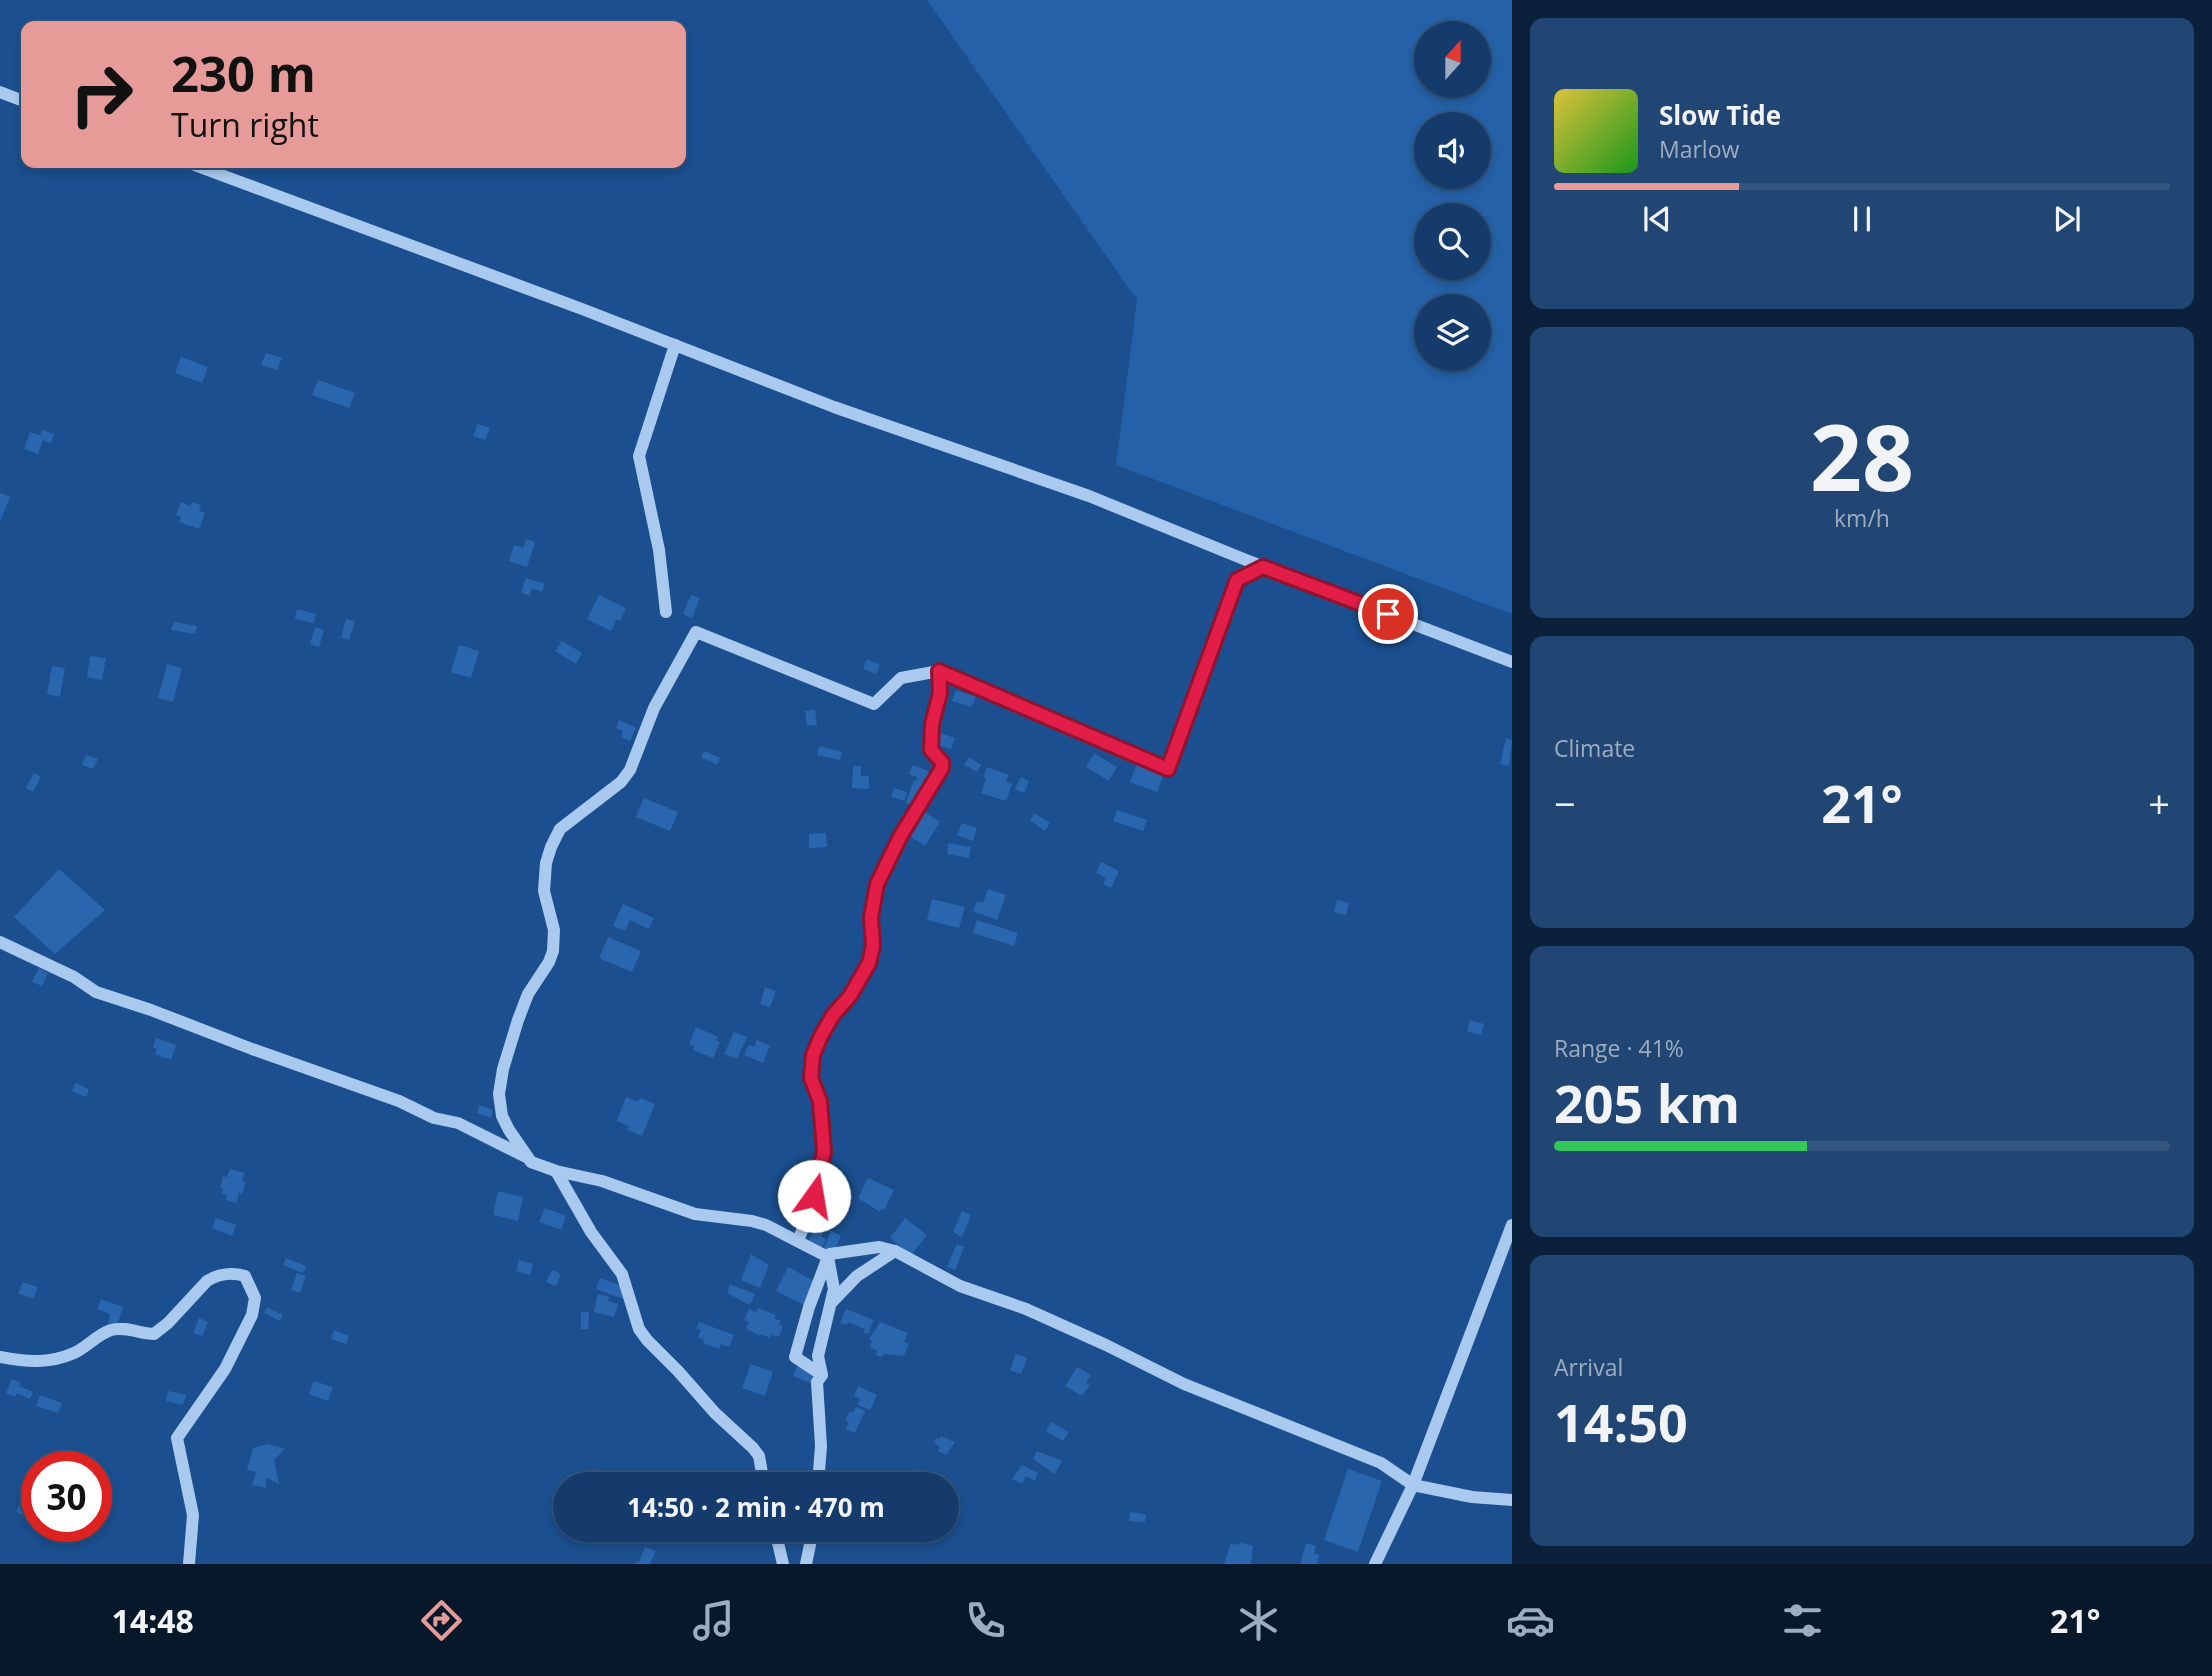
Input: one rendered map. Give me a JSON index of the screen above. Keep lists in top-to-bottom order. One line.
{"north":"top","page":{"turn":["230 m","Turn right"],"song":["Slow Tide","Marlow"],"tile":[["28","km/h"],"Climate",["Range · 41%","205 km"],["Arrival","14:50"]],"heat":["−","21°","+"],"limit":"30","trip":"14:50 · 2 min · 470 m","tabs":["14:48","21°"]}}
